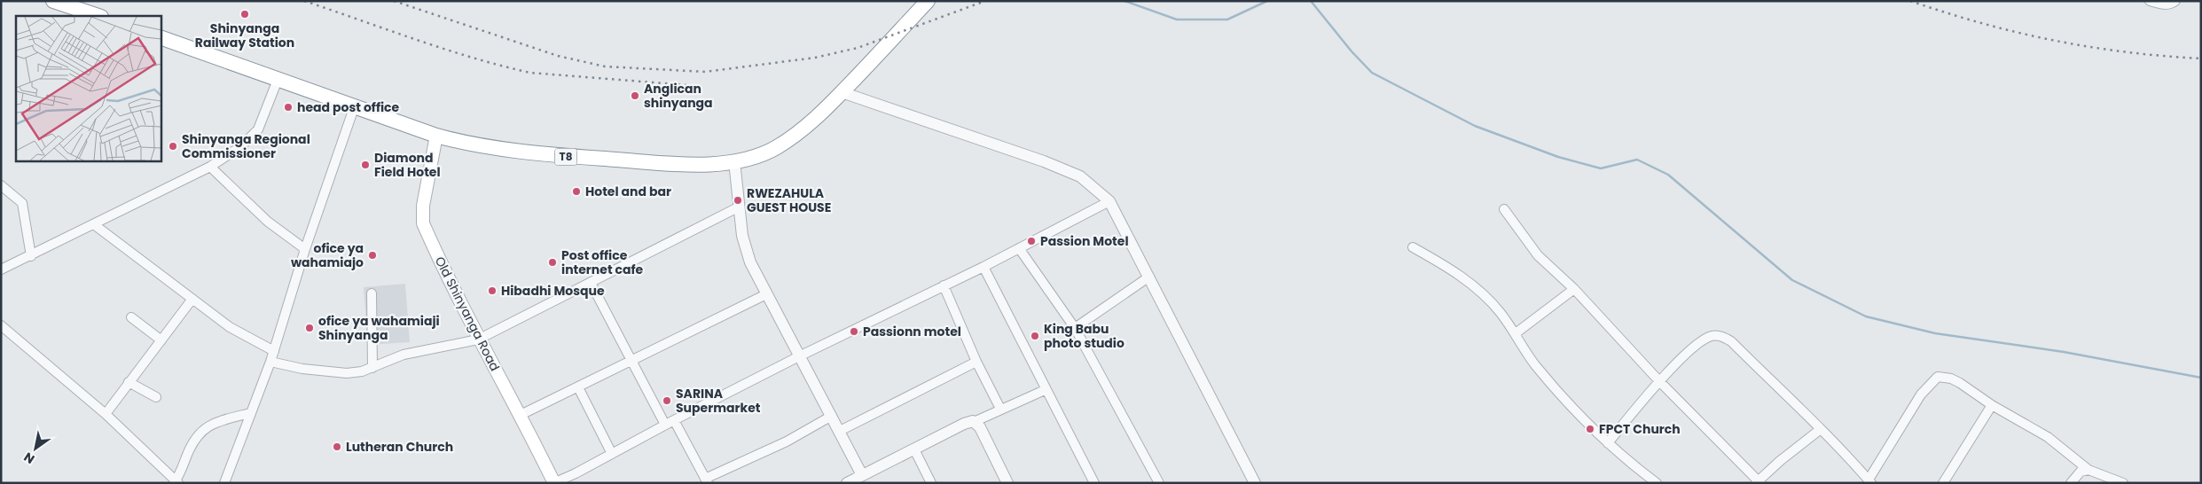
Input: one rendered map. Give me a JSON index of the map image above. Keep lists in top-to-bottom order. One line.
{"streets":{"highway":["T8"],"main road":["Old Shinyanga Road"]},"crossings":[["T8","Old Shinyanga Road"]],"places":["Shinyanga Railway Station","Anglican shinyanga","head post office","Shinyanga Regional Commissioner","Diamond Field Hotel","Hotel and bar","RWEZAHULA GUEST HOUSE","Passion Motel","ofice ya wahamiajo","Post office internet cafe","Hibadhi Mosque","ofice ya wahamiaji Shinyanga","Passionn motel","King Babu photo studio","SARINA Supermarket","FPCT Church","Lutheran Church"],"north":"bottom left"}
